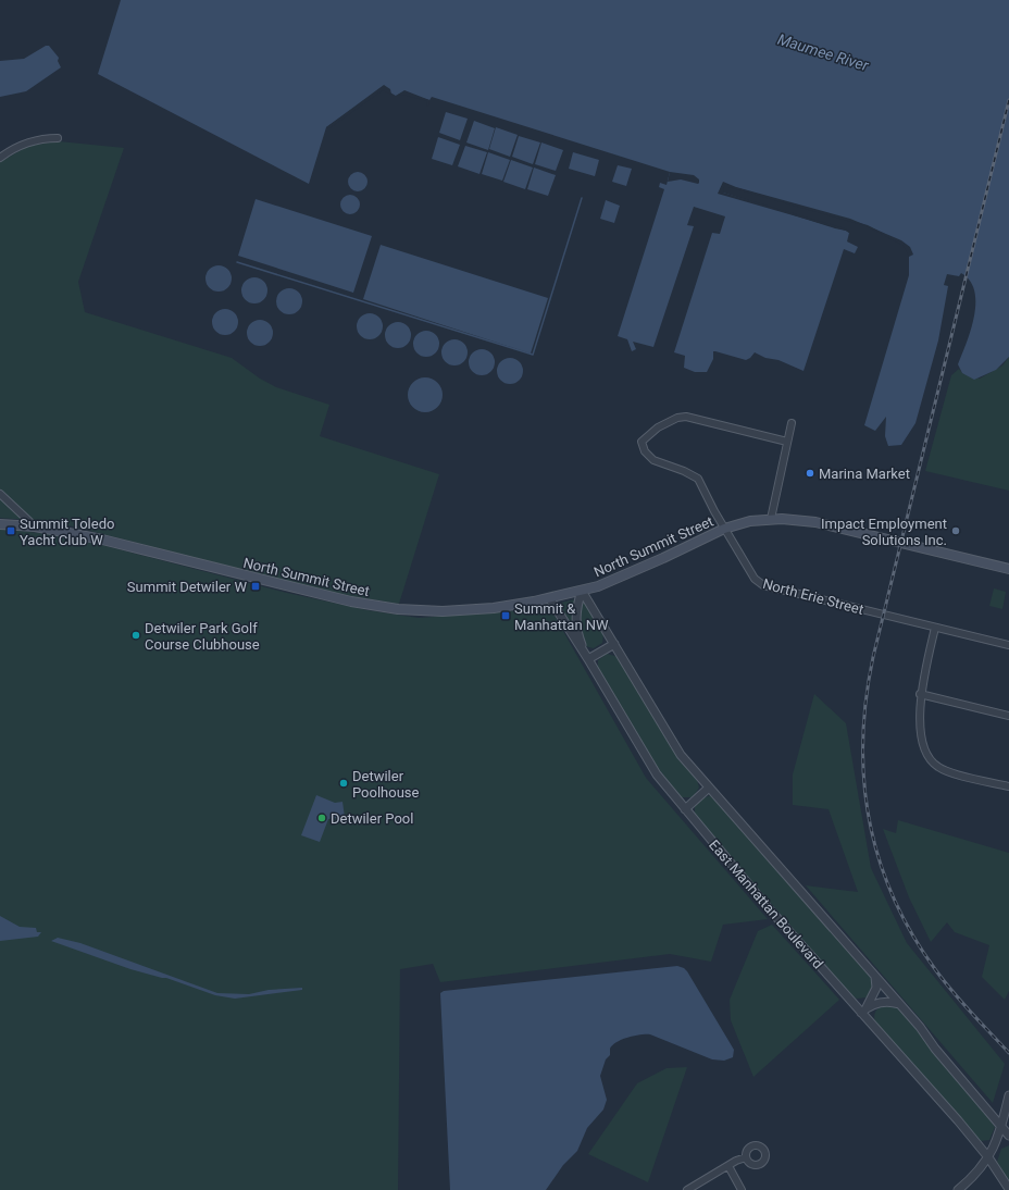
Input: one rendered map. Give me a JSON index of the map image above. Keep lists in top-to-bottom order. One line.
{"streets":{"main road":["North Summit Street"],"street":["North Erie Street","East Manhattan Boulevard"]},"crossings":[["North Summit Street","North Erie Street"],["North Summit Street","East Manhattan Boulevard"]],"water":["Maumee River"],"places":{"other":["Marina Market","Impact Employment Solutions Inc.","Detwiler Park Golf Course Clubhouse","Detwiler Poolhouse","Detwiler Pool"],"transit":["Summit Toledo Yacht Club W","Summit Detwiler W","Summit & Manhattan NW"]}}
